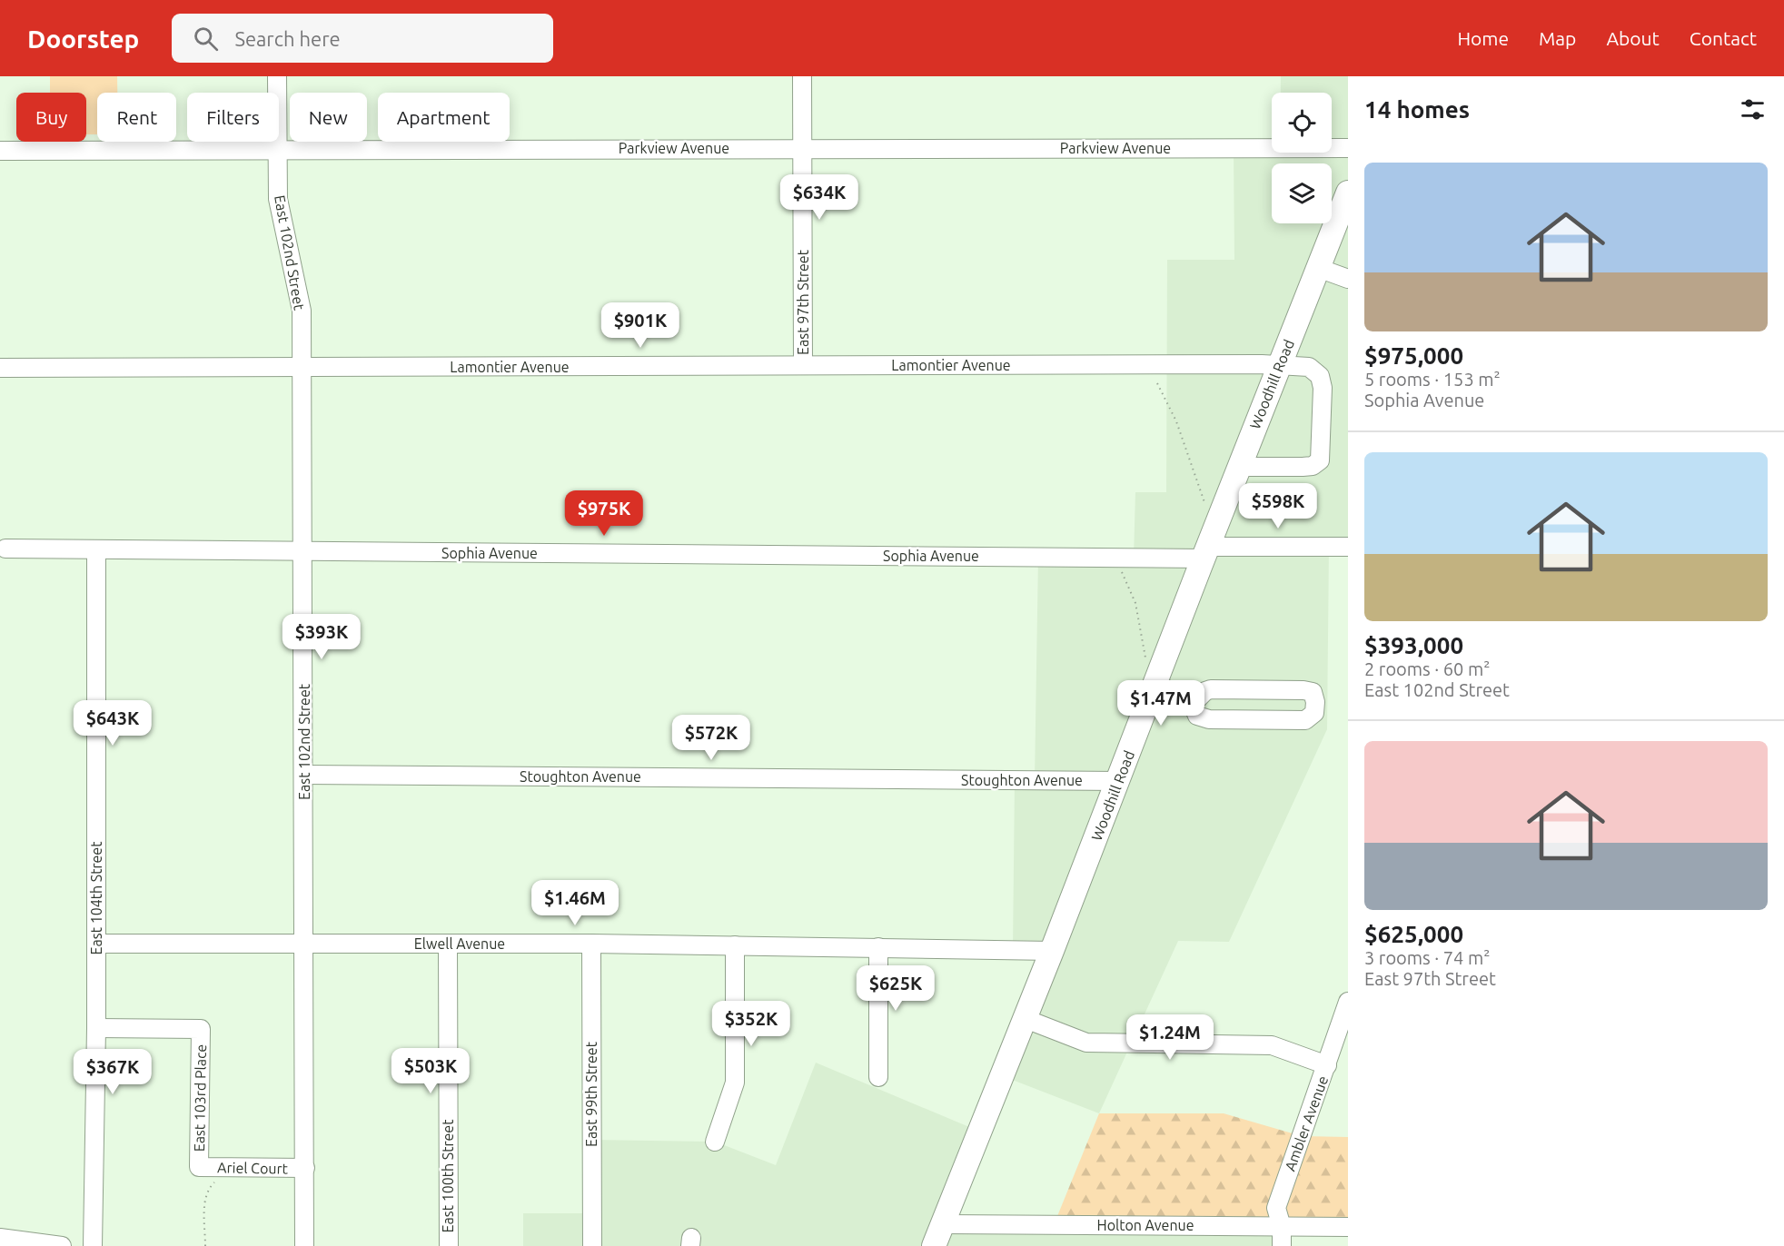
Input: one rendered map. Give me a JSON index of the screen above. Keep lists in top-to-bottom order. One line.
{"streets":{"main road":["Woodhill Road"],"street":["Parkview Avenue","East 102nd Street","East 97th Street","Lamontier Avenue","Sophia Avenue","Stoughton Avenue","East 104th Street","Elwell Avenue","East 99th Street","East 103rd Place","Ambler Avenue","Ariel Court","East 100th Street","Holton Avenue"]},"crossings":[["Parkview Avenue","East 102nd Street"],["Parkview Avenue","East 97th Street"],["East 102nd Street","Lamontier Avenue"],["East 102nd Street","Sophia Avenue"],["East 102nd Street","Stoughton Avenue"],["East 102nd Street","Elwell Avenue"],["East 102nd Street","Ariel Court"],["East 97th Street","Lamontier Avenue"],["Lamontier Avenue","Woodhill Road"],["Woodhill Road","Sophia Avenue"],["Woodhill Road","Stoughton Avenue"],["Woodhill Road","Elwell Avenue"],["Woodhill Road","Holton Avenue"],["Sophia Avenue","East 104th Street"],["East 104th Street","Elwell Avenue"],["East 104th Street","East 103rd Place"],["Elwell Avenue","East 99th Street"],["Elwell Avenue","East 100th Street"],["East 103rd Place","Ariel Court"],["Ambler Avenue","Holton Avenue"]],"page":{"header":"Doorstep","search":"Search here","nav":["Home","Map","About","Contact"],"heading":"14 homes","chip":["Buy","Rent","Filters","New","Apartment"],"list":[{"name":"$975,000","note":"5 rooms · 153 m² · Sophia Avenue"},{"name":"$393,000","note":"2 rooms · 60 m² · East 102nd Street"},{"name":"$625,000","note":"3 rooms · 74 m² · East 97th Street"}],"price":["$634K","$901K","$598K","$975K","$393K","$1.47M","$643K","$572K","$1.46M","$625K","$352K","$1.24M","$503K","$367K"]}}
